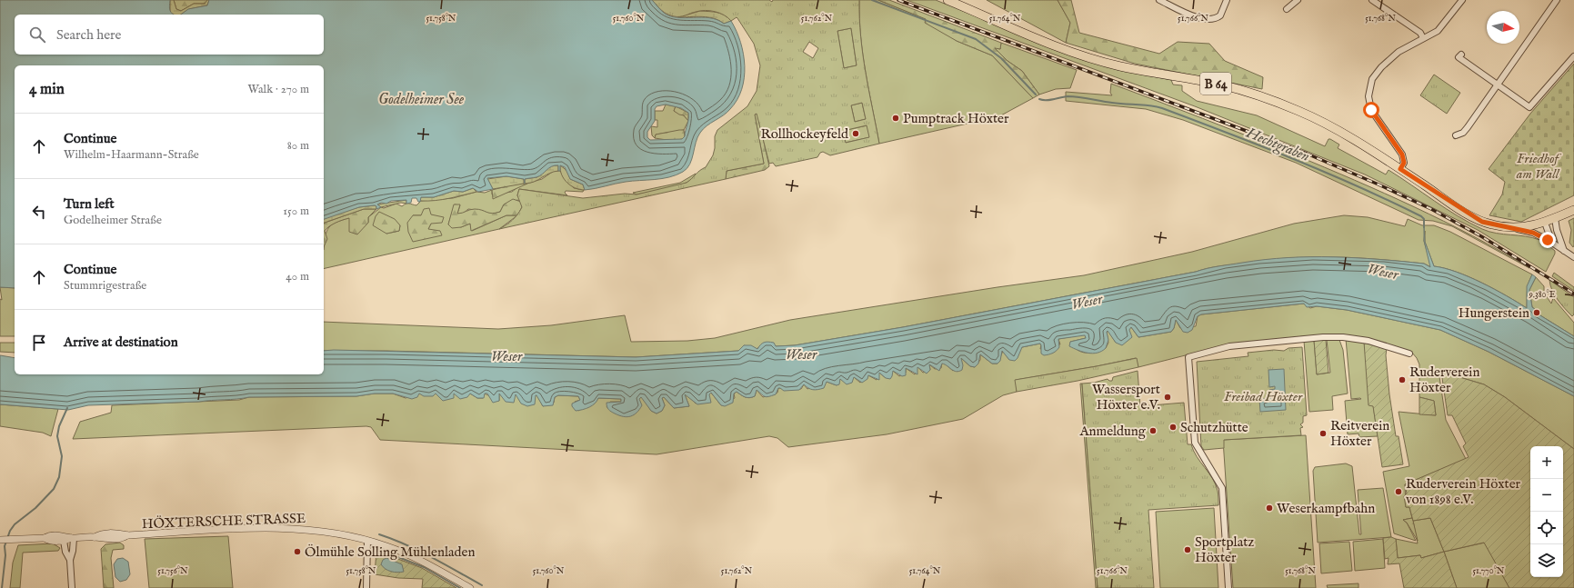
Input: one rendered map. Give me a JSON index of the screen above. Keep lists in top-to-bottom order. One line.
{"streets":{"main road":["B 64"],"street":["HÖXTERSCHE STRASSE"]},"water":["Godelheimer See","Hechtgraben","Weser"],"parks":["Friedhof am Wall","Freibad Höxter"],"places":["Pumptrack Höxter","Rollhockeyfeld","Hungerstein","Ruderverein Höxter","Wassersport Höxter e.V.","Schutzhütte","Anmeldung","Reitverein Höxter","Ruderverein Höxter von 1898 e.V.","Weserkampfbahn","Sportplatz Höxter","Ölmühle Solling Mühlenladen"],"north":"right","page":{"search":"Search here","heading":["4 min","Walk · 270 m"],"list":[["Continue","Wilhelm-Haarmann-Straße","80 m"],["Turn left","Godelheimer Straße","150 m"],["Continue","Stummrigestraße","40 m"],"Arrive at destination"],"map_buttons":["+","−"]},"coordinates":["51.758°N","51.760°N","51.762°N","51.764°N","51.766°N","51.768°N","9.380°E","51.756°N","51.770°N"]}
